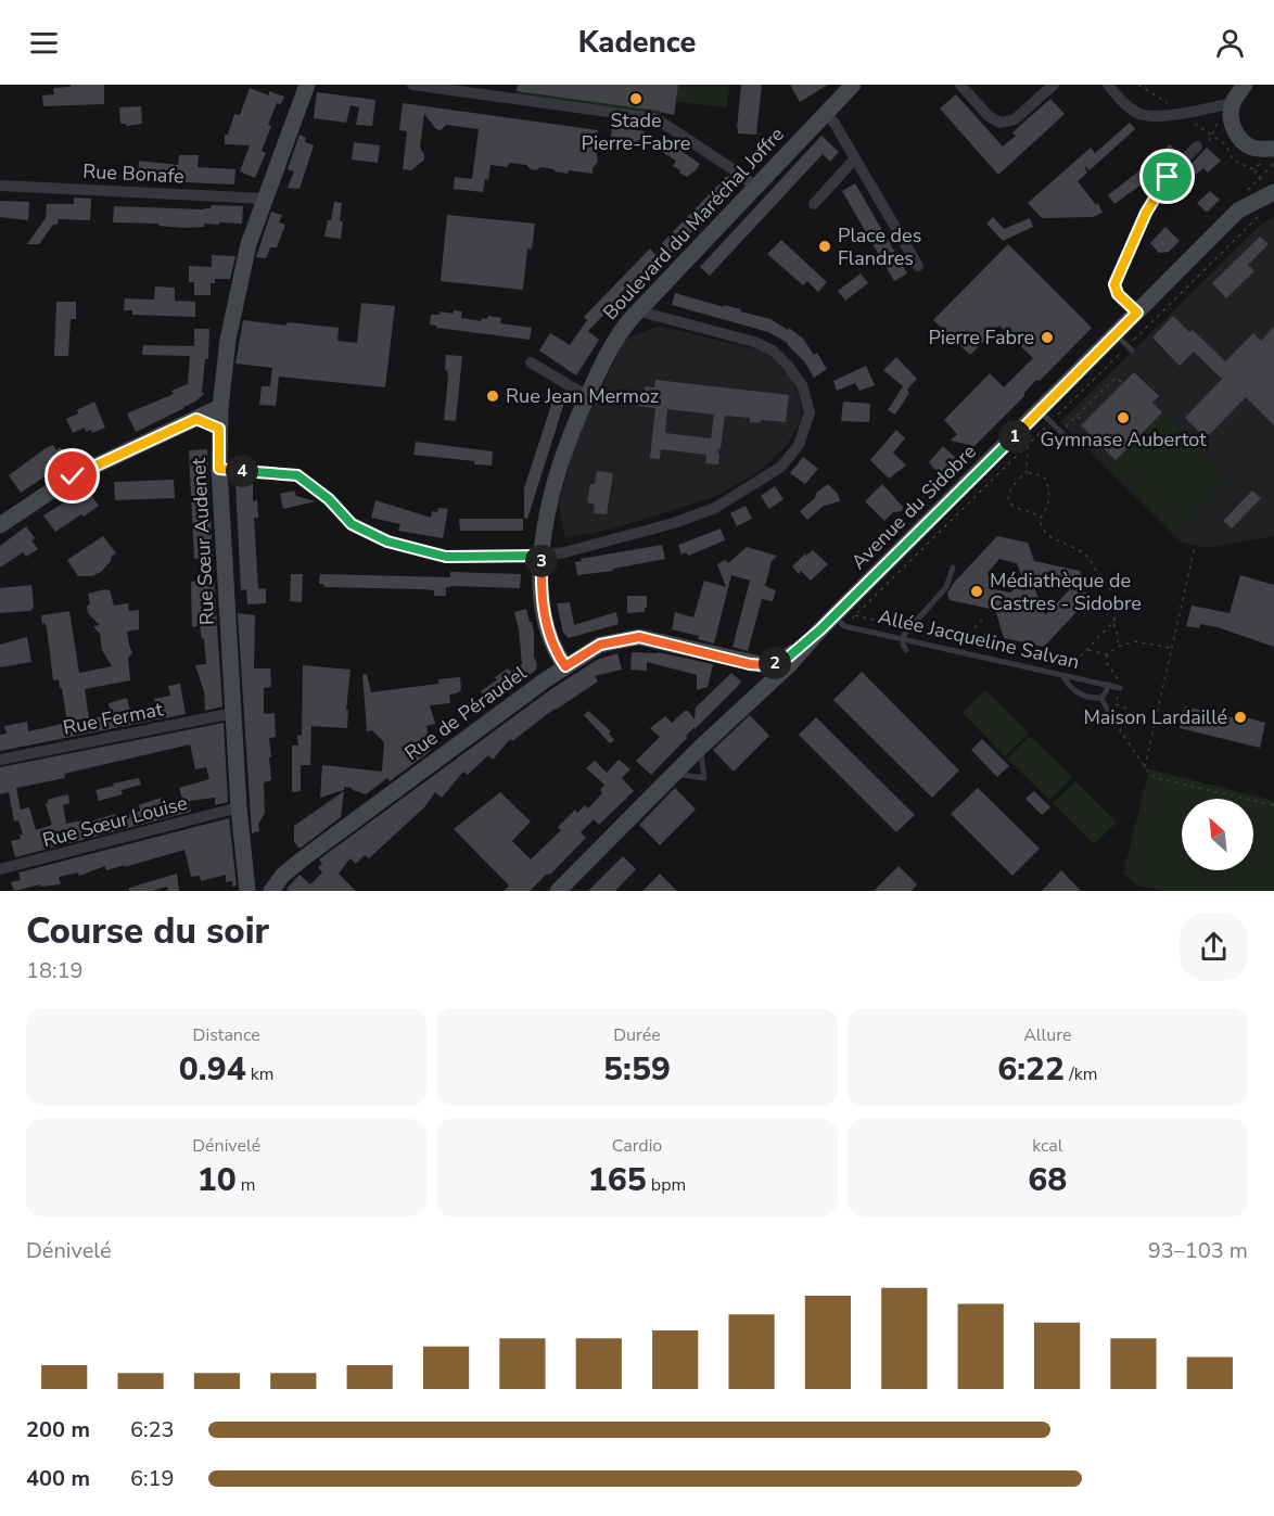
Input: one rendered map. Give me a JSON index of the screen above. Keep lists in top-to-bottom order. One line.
{"streets":{"street":["Rue Bonafe","Boulevard du Maréchal Joffre","Avenue du Sidobre","Rue Sœur Audenet","Rue de Péraudel","Rue Fermat","Rue Sœur Louise"],"lane":["Allée Jacqueline Salvan"]},"crossings":[["Rue Bonafe","Rue Sœur Audenet"],["Boulevard du Maréchal Joffre","Rue de Péraudel"],["Avenue du Sidobre","Allée Jacqueline Salvan"],["Avenue du Sidobre","Rue de Péraudel"],["Rue Sœur Audenet","Rue Fermat"],["Rue Sœur Audenet","Rue Sœur Louise"]],"places":["Stade Pierre-Fabre","Place des Flandres","Pierre Fabre","Rue Jean Mermoz","Gymnase Aubertot","Médiathèque de Castres - Sidobre","Maison Lardaillé"],"north":"top left","page":{"header":"Kadence","pins":["1","4","3","2"],"heading":["Course du soir","18:19"],"stats":[["Distance","0.94 km"],["Durée","5:59"],["Allure","6:22 /km"],["Dénivelé","10 m"],["Cardio","165 bpm"],["kcal","68"]],"chart":["Dénivelé","93–103 m"],"list":[{"name":"200 m","note":"6:23"},{"name":"400 m","note":"6:19"}]}}
